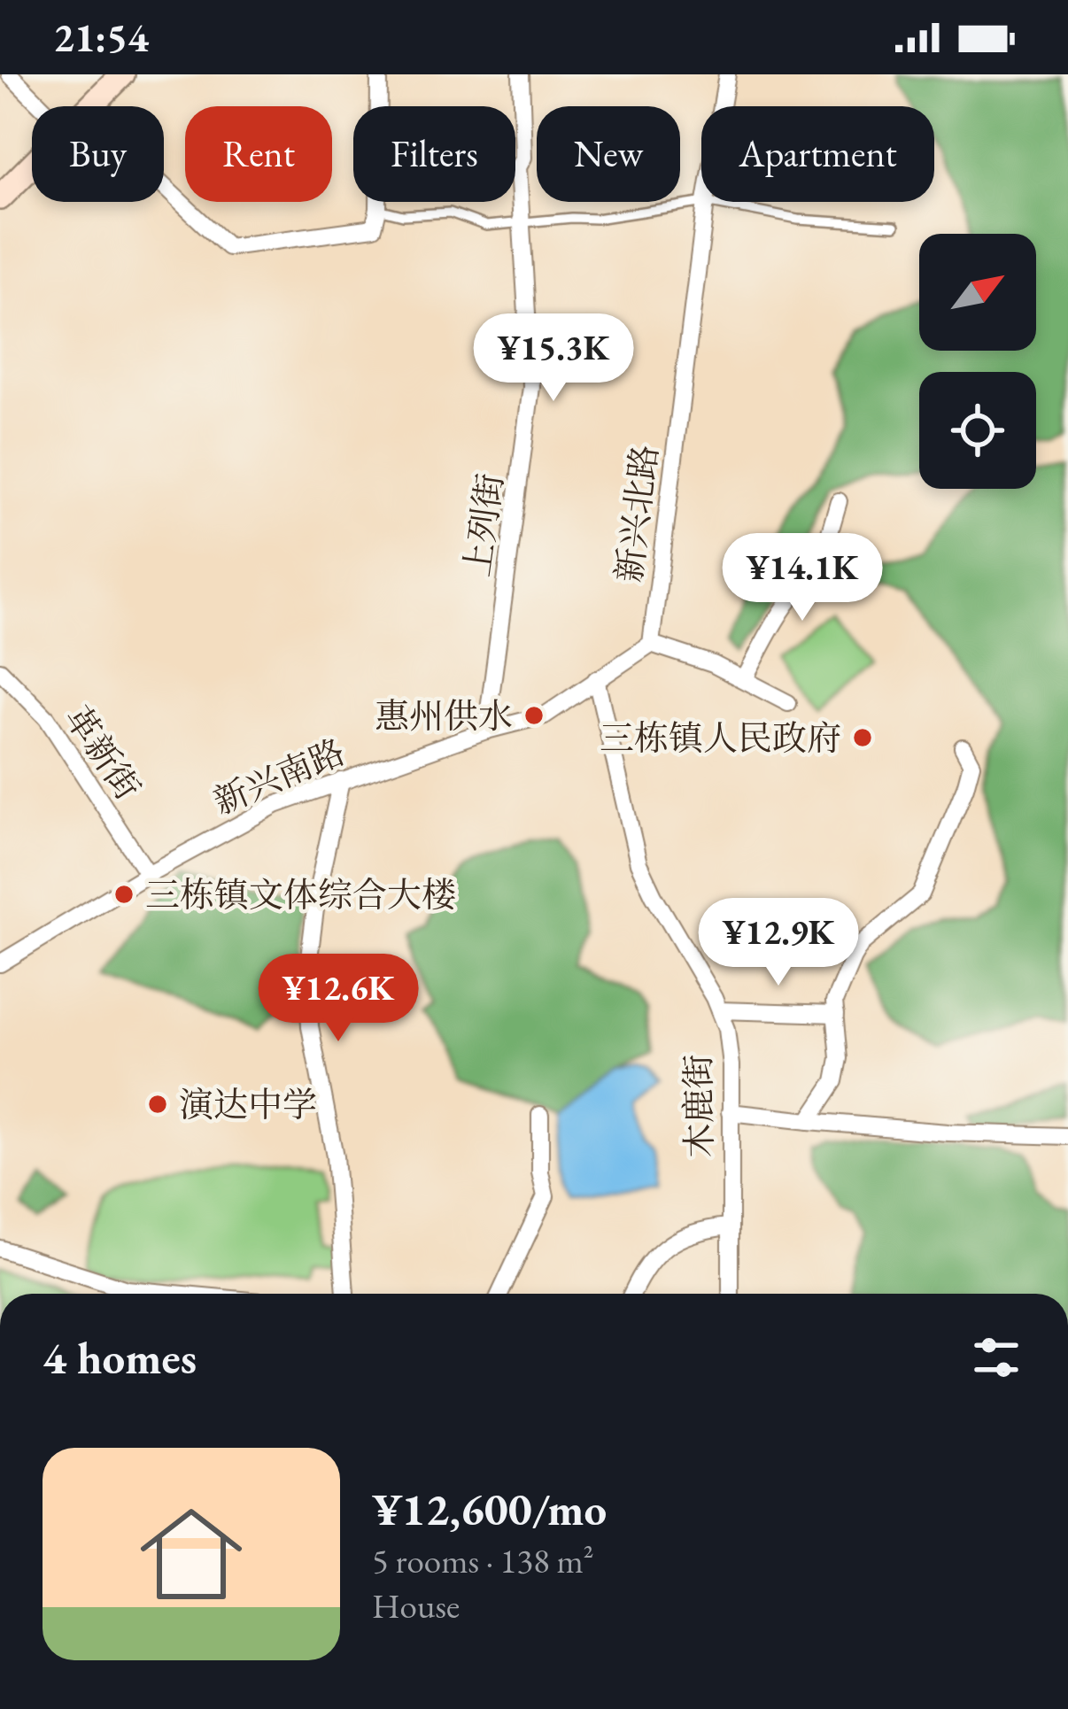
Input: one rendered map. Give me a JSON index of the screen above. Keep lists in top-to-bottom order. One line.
{"streets":{"street":["新兴北路","上列街","革新街","新兴南路","木鹿街"]},"crossings":[["上列街","新兴南路"],["革新街","新兴南路"],["新兴南路","木鹿街"]],"places":["惠州供水","三栋镇人民政府","三栋镇文体综合大楼","演达中学"],"north":"top right","page":{"status":"21:54","chip":["Buy","Rent","Filters","New","Apartment"],"price":["¥15.3K","¥14.1K","¥12.9K","¥12.6K"],"heading":"4 homes","list":[{"name":"¥12,600/mo","note":"5 rooms · 138 m² · House"}]}}
